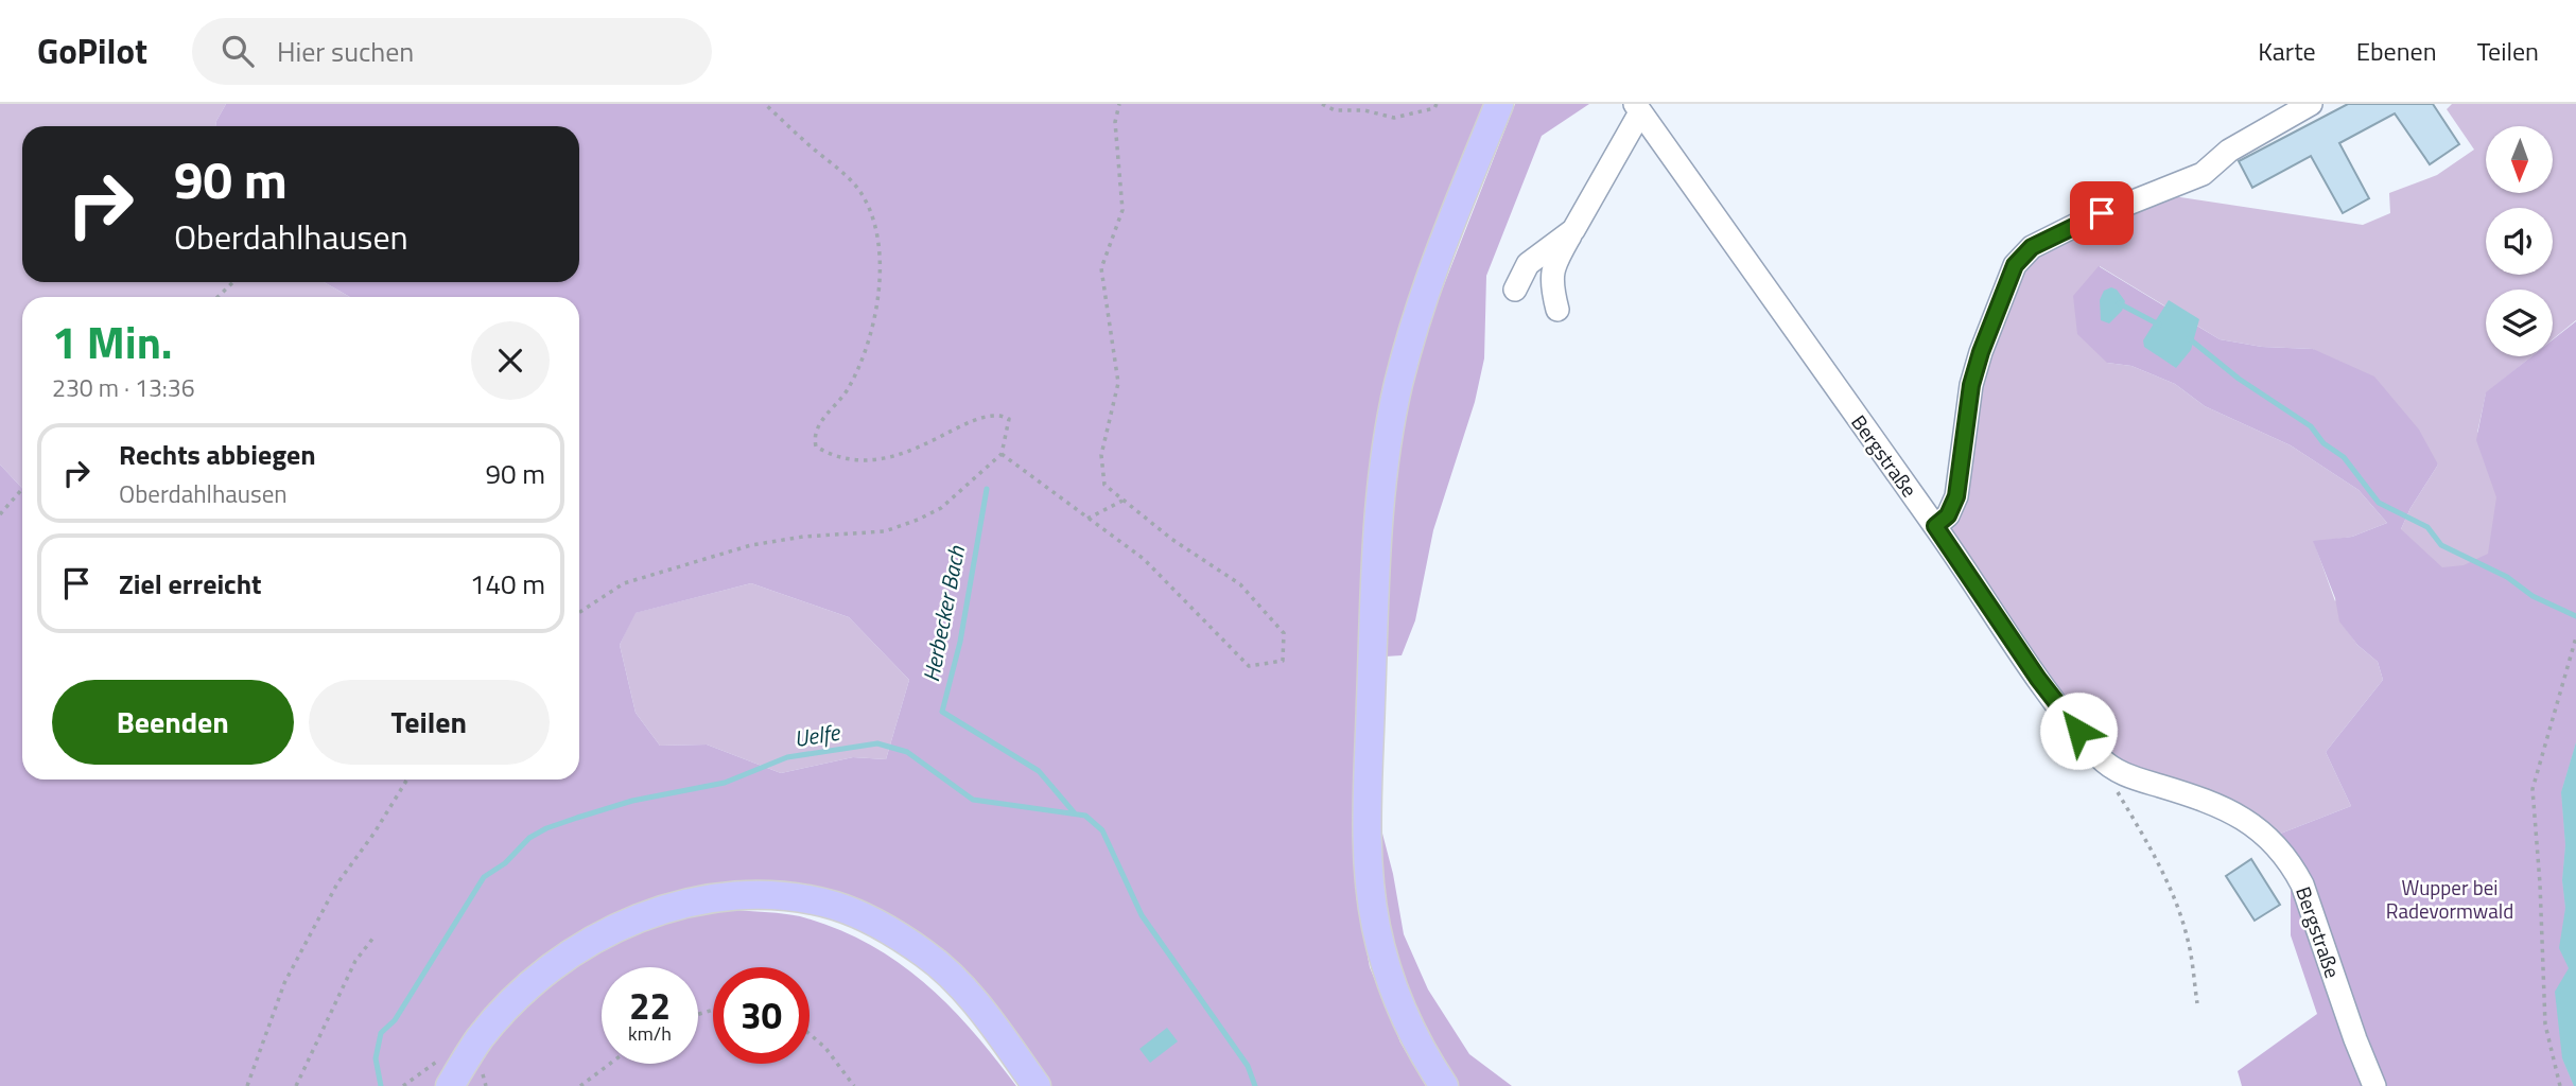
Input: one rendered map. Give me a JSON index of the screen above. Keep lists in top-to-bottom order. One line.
{"streets":{"street":["Bergstraße"]},"water":["Herbecker Bach","Uelfe"],"parks":["Wupper bei Radevormwald"],"north":"bottom","page":{"header":"GoPilot","search":"Hier suchen","nav":["Karte","Ebenen","Teilen"],"turn":["90 m","Oberdahlhausen"],"heading":["1 Min.","230 m · 13:36"],"list":[{"name":"Rechts abbiegen","note":"Oberdahlhausen","value":"90 m"},{"name":"Ziel erreicht","value":"140 m"}],"buttons":["Beenden","Teilen"],"speed":"22 km/h","limit":"30"}}
